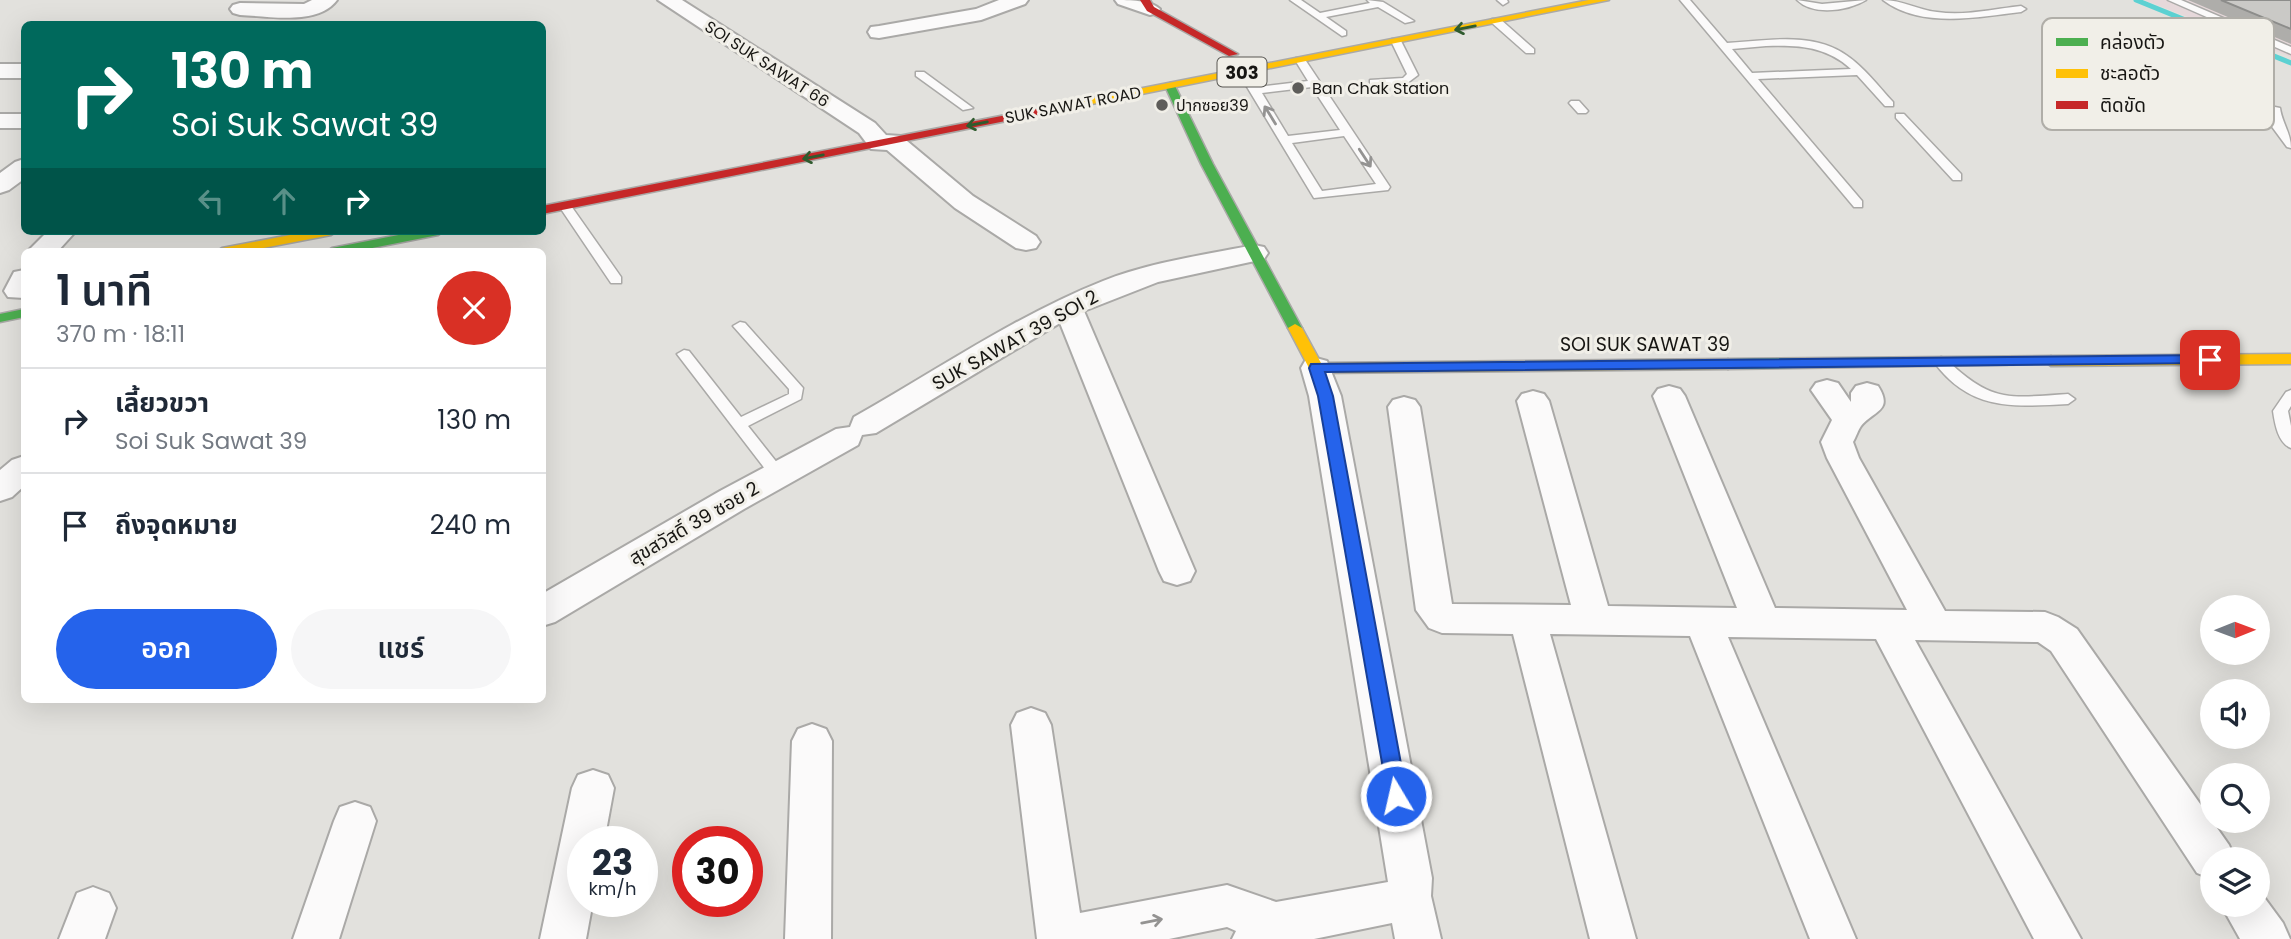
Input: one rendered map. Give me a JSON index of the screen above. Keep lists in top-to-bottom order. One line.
{"streets":{"main road":["303","SUK SAWAT ROAD","SOI SUK SAWAT 39"],"street":["SOI SUK SAWAT 66","SUK SAWAT 39 SOI 2","สุขสวัสดิ์ 39 ซอย 2"]},"crossings":[["SOI SUK SAWAT 66","SUK SAWAT ROAD"],["SUK SAWAT 39 SOI 2","สุขสวัสดิ์ 39 ซอย 2"]],"one_way":["SUK SAWAT ROAD"],"places":["Ban Chak Station","ปากซอย39"],"legend":["คล่องตัว","ชะลอตัว","ติดขัด"],"north":"right","page":{"turn":["130 m","Soi Suk Sawat 39"],"heading":["1 นาที","370 m · 18:11"],"list":[{"name":"เลี้ยวขวา","note":"Soi Suk Sawat 39","value":"130 m"},{"name":"ถึงจุดหมาย","value":"240 m"}],"buttons":["ออก","แชร์"],"speed":"23 km/h","limit":"30"}}
